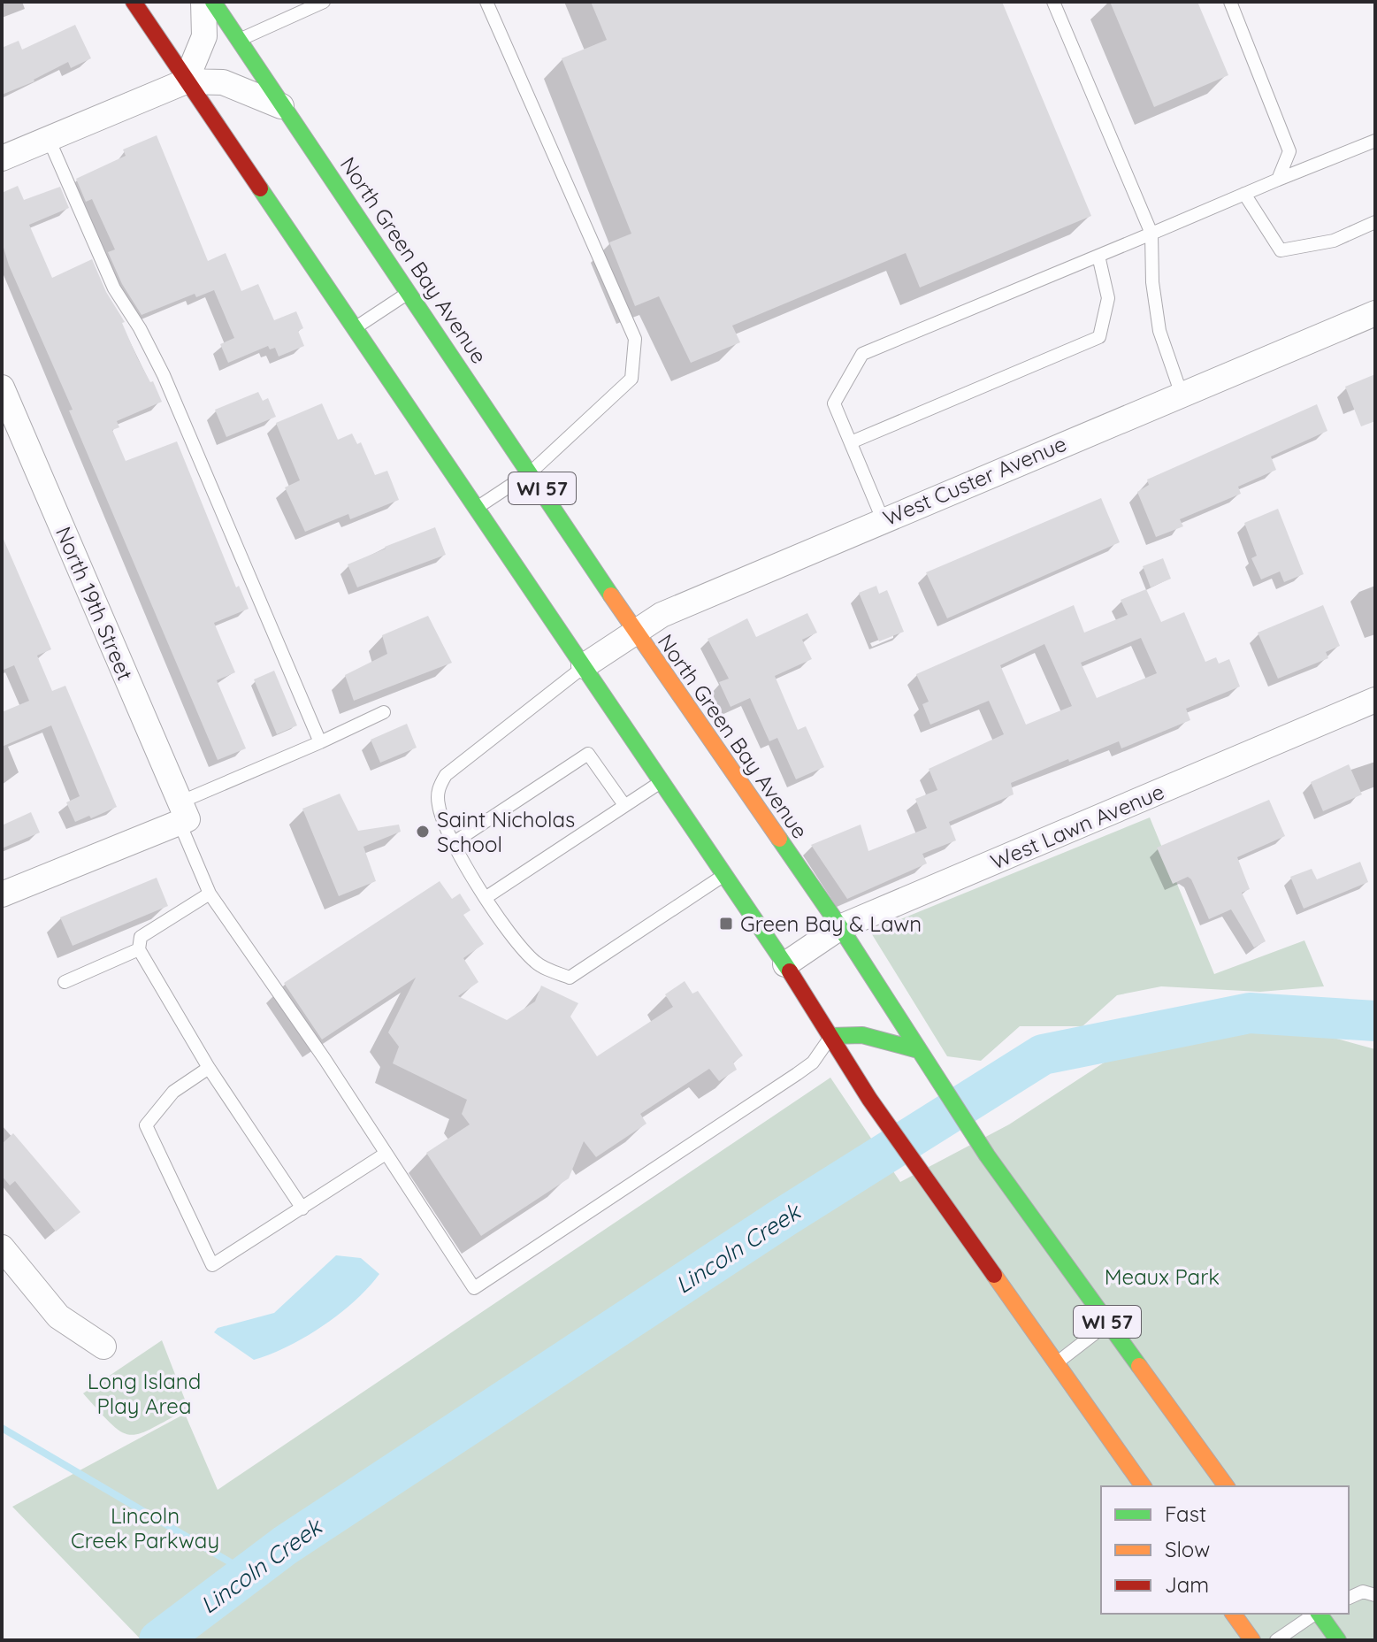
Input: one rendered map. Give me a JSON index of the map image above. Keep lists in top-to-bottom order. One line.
{"streets":{"main road":["North Green Bay Avenue","WI 57"],"street":["West Custer Avenue","North 19th Street","West Lawn Avenue"]},"crossings":[["North Green Bay Avenue","West Custer Avenue"],["North Green Bay Avenue","West Lawn Avenue"],["West Custer Avenue","WI 57"],["WI 57","West Lawn Avenue"]],"water":["Lincoln Creek"],"parks":["Meaux Park","Long Island Play Area","Lincoln Creek Parkway"],"places":{"other":["Saint Nicholas School"],"transit":["Green Bay & Lawn"]},"legend":["Fast","Slow","Jam"]}
